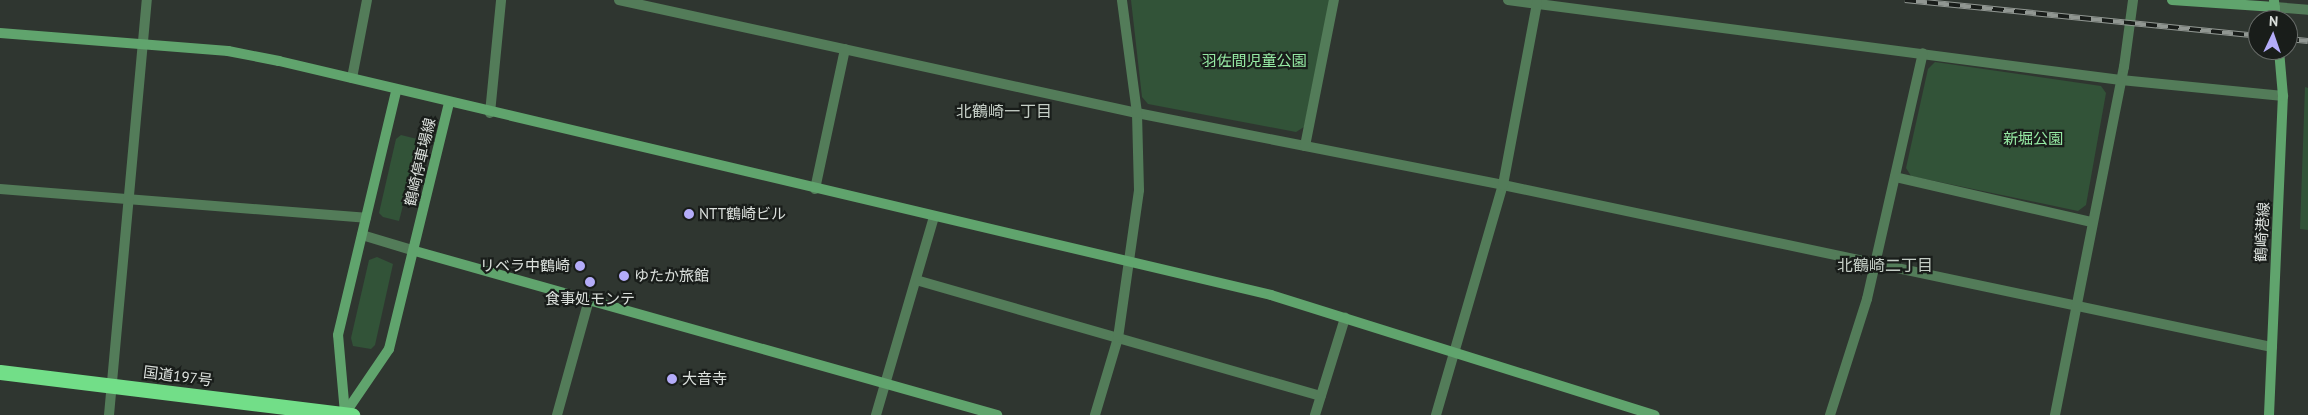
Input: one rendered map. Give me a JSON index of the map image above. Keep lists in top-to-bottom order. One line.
{"streets":{"highway":["国道197号"],"street":["鶴崎停車場線","鶴崎港線"]},"crossings":[["鶴崎停車場線","国道197号"]],"districts":["北鶴崎一丁目","北鶴崎二丁目"],"parks":["羽佐間児童公園","新堀公園"],"places":["NTT鶴崎ビル","リベラ中鶴崎","ゆたか旅館","食事処モンテ","大音寺"],"north":"top"}
